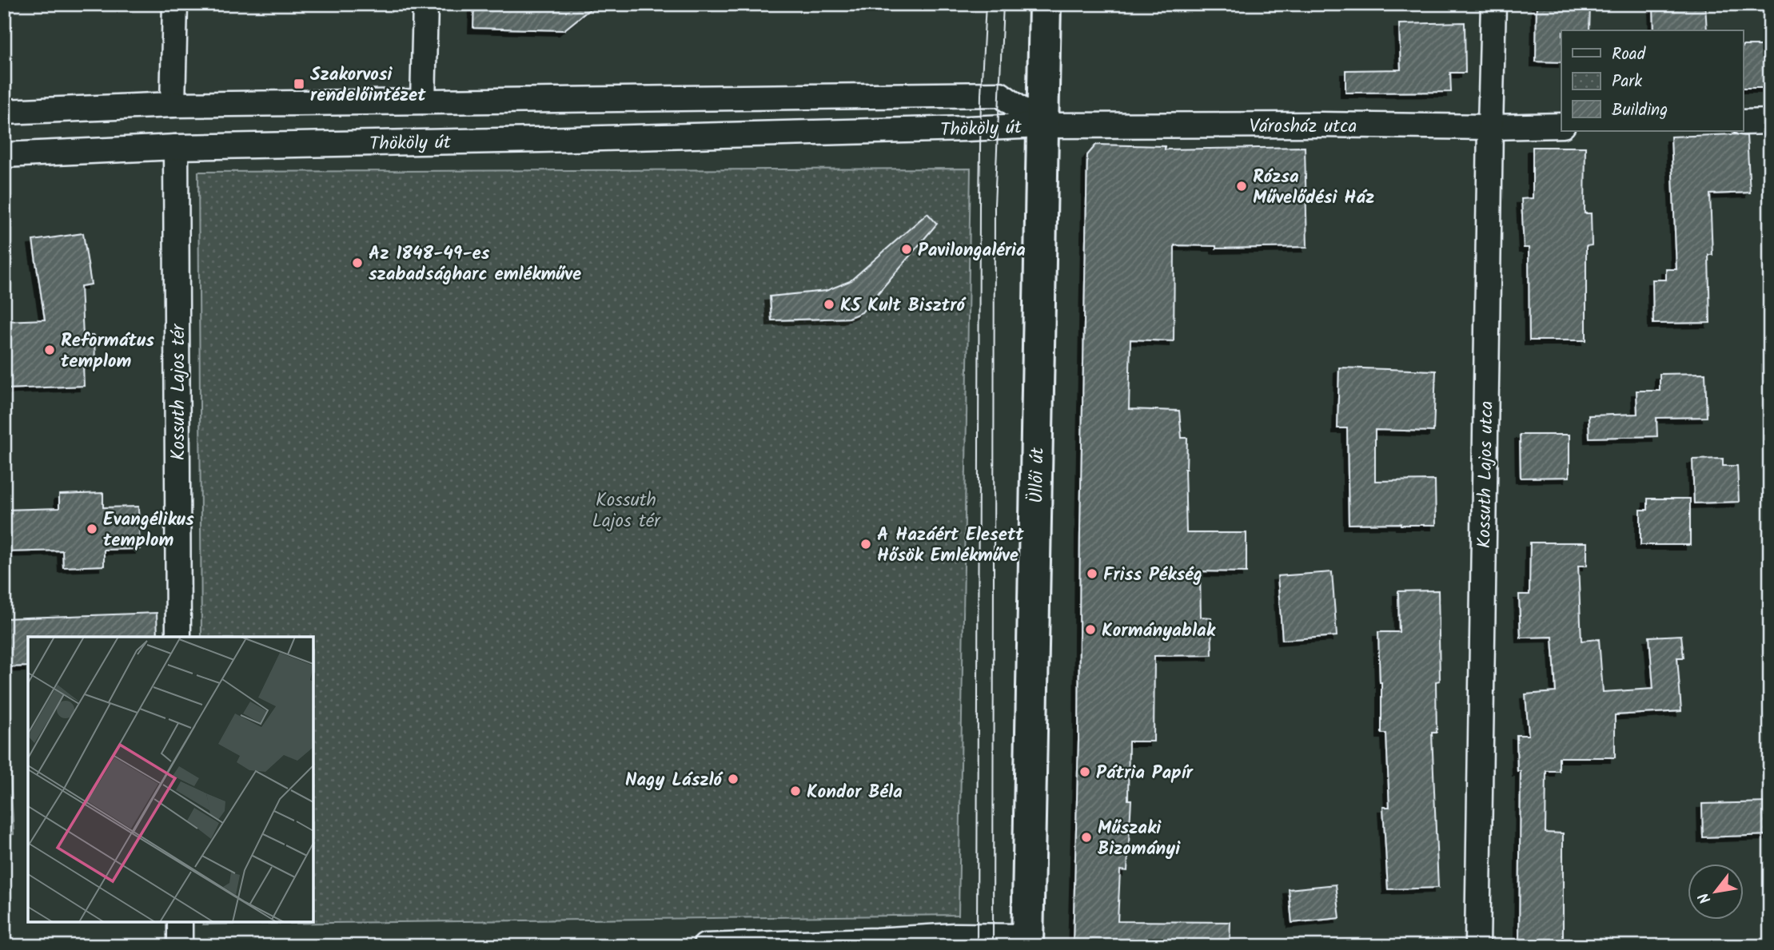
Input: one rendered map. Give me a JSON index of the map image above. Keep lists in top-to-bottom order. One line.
{"streets":{"main road":["Üllői út"],"street":["Városház utca","Thököly út","Kossuth Lajos tér","Kossuth Lajos utca"]},"crossings":[["Városház utca","Thököly út"],["Városház utca","Kossuth Lajos utca"],["Városház utca","Üllői út"],["Thököly út","Kossuth Lajos tér"],["Thököly út","Üllői út"]],"parks":["Kossuth Lajos tér"],"places":{"transit":["Szakorvosi rendelőintézet"],"other":["Rózsa Művelődési Ház","Pavilongaléria","Az 1848-49-es szabadságharc emlékműve","K5 Kult Bisztró","Református templom","Evangélikus templom","A Hazáért Elesett Hősök Emlékműve","Friss Pékség","Kormányablak","Pátria Papír","Nagy László","Kondor Béla","Műszaki Bizományi"]},"legend":["Road","Park","Building"],"north":"bottom left"}
